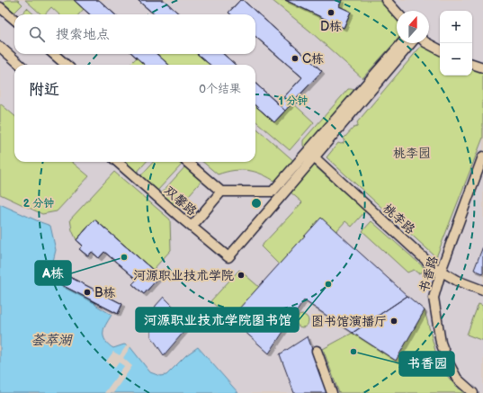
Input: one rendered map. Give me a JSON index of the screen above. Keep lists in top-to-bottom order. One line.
{"streets":{"street":["双馨路","桃李路","书香路"]},"crossings":[["桃李路","书香路"]],"water":["荟萃湖"],"parks":["桃李园"],"places":["D栋","C栋","A栋","河源职业技术学院","河源职业技术学院图书馆","B栋","图书馆演播厅","书香园"],"north":"top","page":{"map_buttons":["+","−"],"search":"搜索地点","heading":["附近","0个结果"]},"rings":["1 分钟","2 分钟"]}
